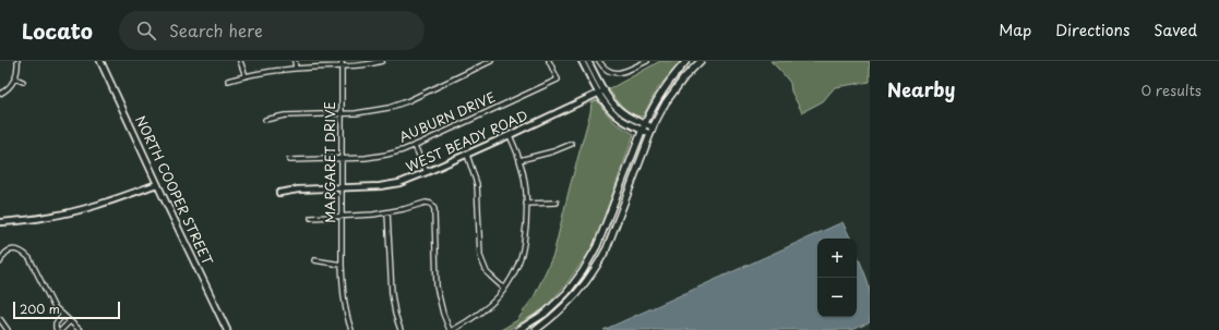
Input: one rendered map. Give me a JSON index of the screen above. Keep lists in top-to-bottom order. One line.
{"streets":{"main road":["NORTH COOPER STREET"],"street":["AUBURN DRIVE","WEST BEADY ROAD","MARGARET DRIVE"]},"crossings":[["AUBURN DRIVE","MARGARET DRIVE"],["WEST BEADY ROAD","MARGARET DRIVE"]],"scale_bar":"200 m","page":{"header":"Locato","search":"Search here","nav":["Map","Directions","Saved"],"heading":["Nearby","0 results"],"map_buttons":["+","−"],"scale":"200 m"}}
